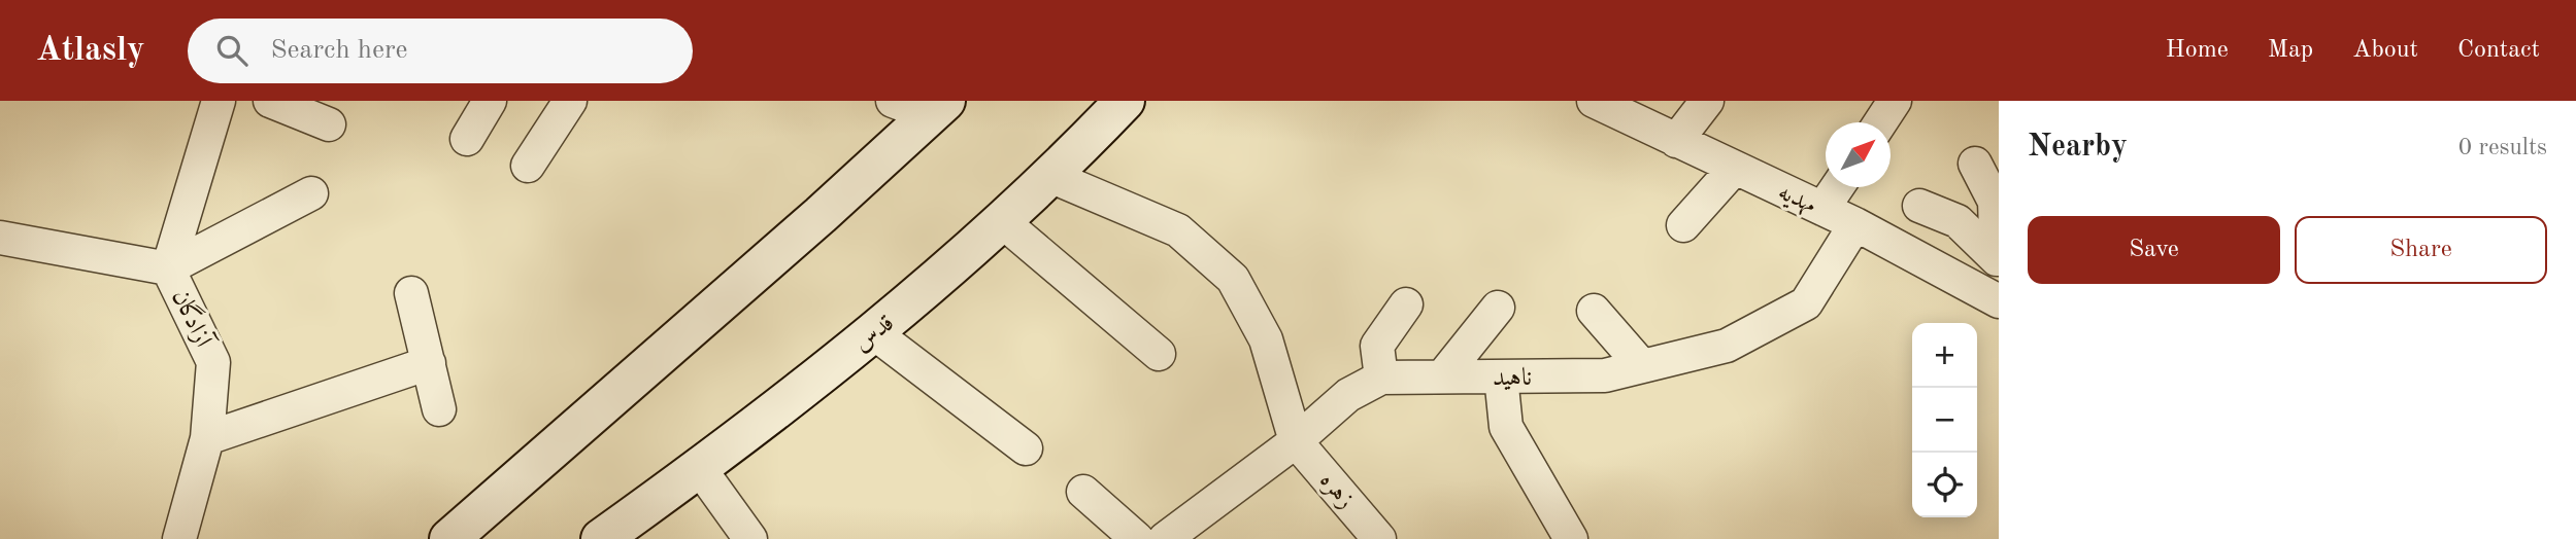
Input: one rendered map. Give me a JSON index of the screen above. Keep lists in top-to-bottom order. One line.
{"streets":{"main road":["قدس"],"street":["مهدیه","آزادگان","ناهید","زهره"]},"crossings":[["مهدیه","ناهید"],["ناهید","زهره"]],"north":"top right","page":{"header":"Atlasly","search":"Search here","nav":["Home","Map","About","Contact"],"heading":["Nearby","0 results"],"buttons":["Save","Share"],"map_buttons":["+","−"]}}
